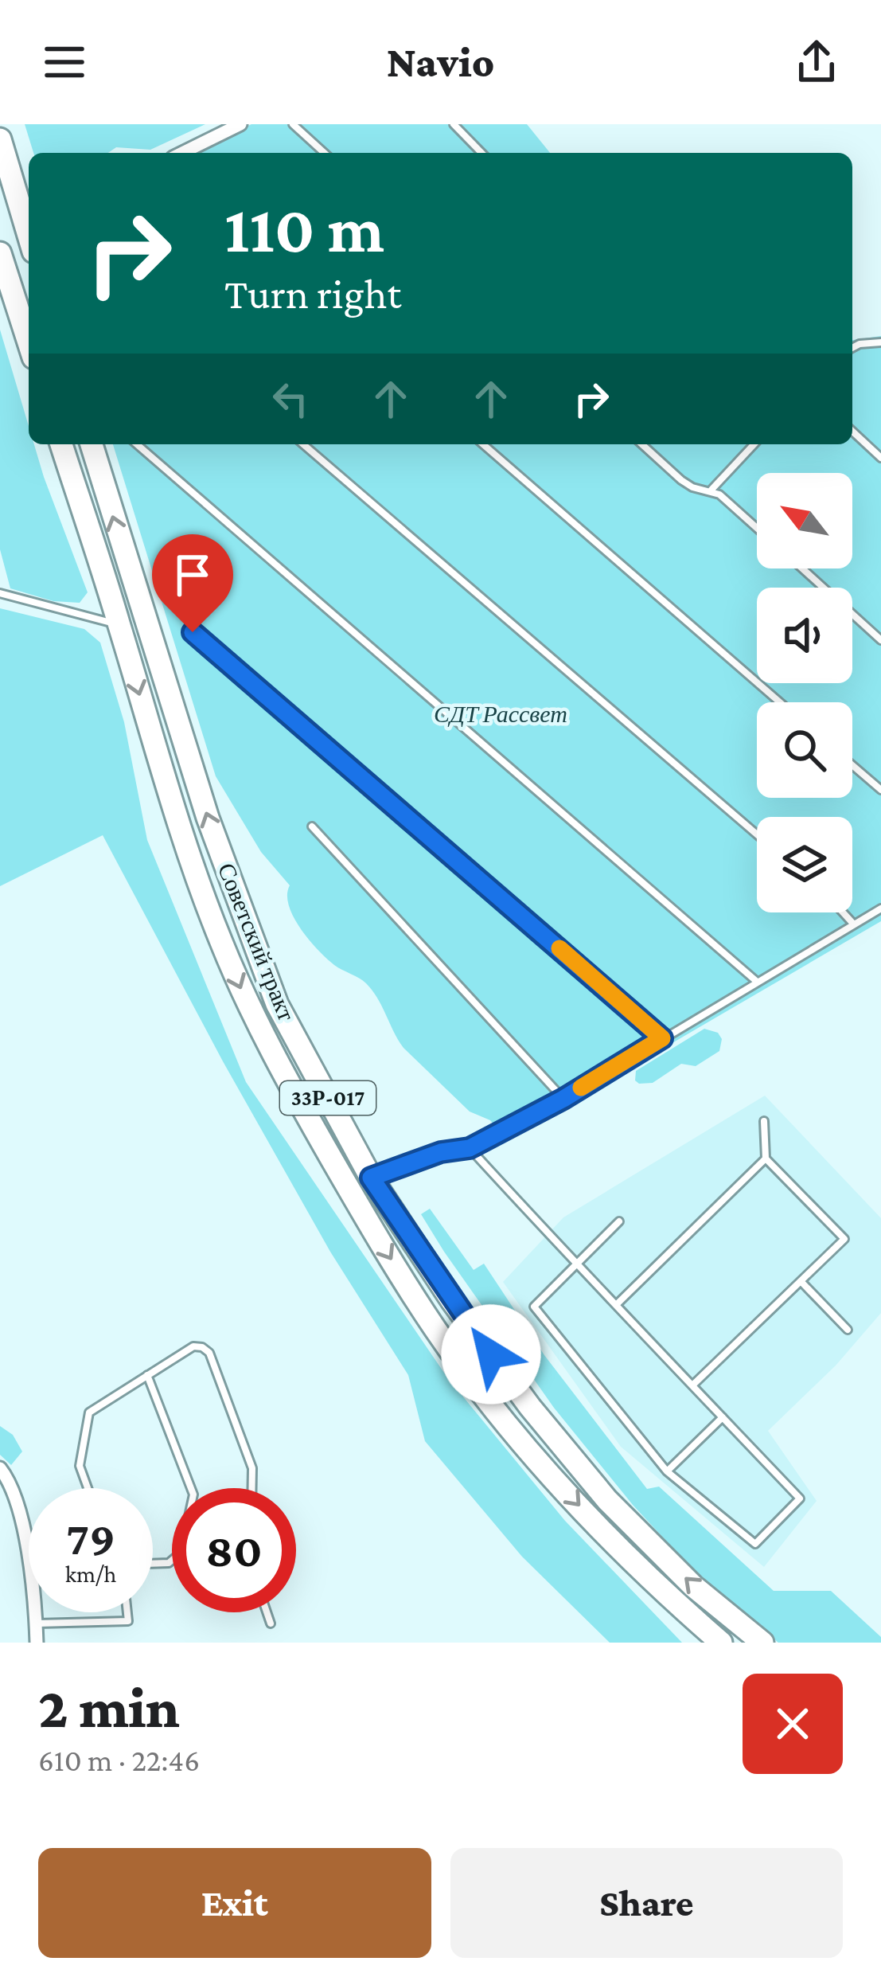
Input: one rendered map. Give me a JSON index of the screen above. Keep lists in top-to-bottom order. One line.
{"streets":{"highway":["Советский тракт","33Р-017"]},"parks":["СДТ Рассвет"],"north":"top left","page":{"header":"Navio","turn":["110 m","Turn right"],"speed":"79 km/h","limit":"80","heading":["2 min","610 m · 22:46"],"buttons":["Exit","Share"]}}
